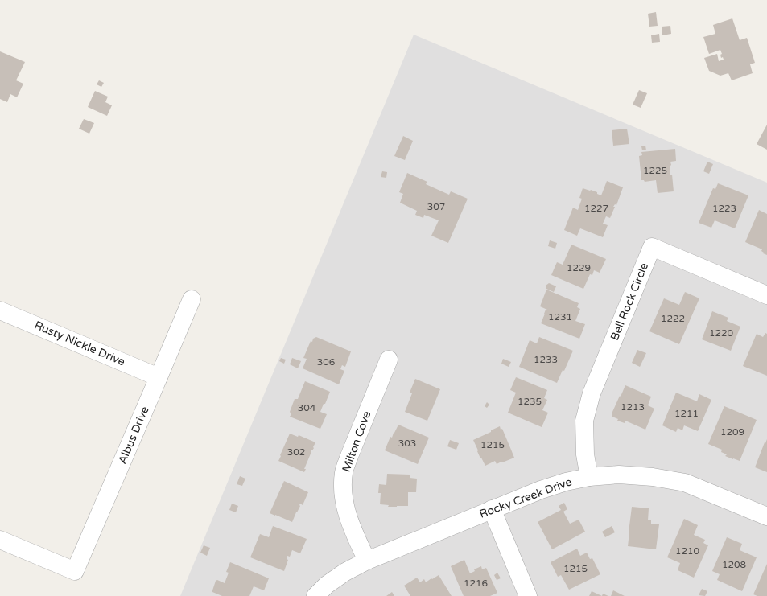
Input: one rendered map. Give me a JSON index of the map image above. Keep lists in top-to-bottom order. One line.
{"streets":{"street":["Bell Rock Circle","Rusty Nickle Drive","Albus Drive","Milton Cove","Rocky Creek Drive"]},"crossings":[["Bell Rock Circle","Rocky Creek Drive"],["Rusty Nickle Drive","Albus Drive"],["Milton Cove","Rocky Creek Drive"]],"house_numbers":["1225","307","1227","1223","1229","1231","1222","1220","1233","306","1235","1213","304","1211","1209","303","1215","302","1210","1208","1215","1216"]}
